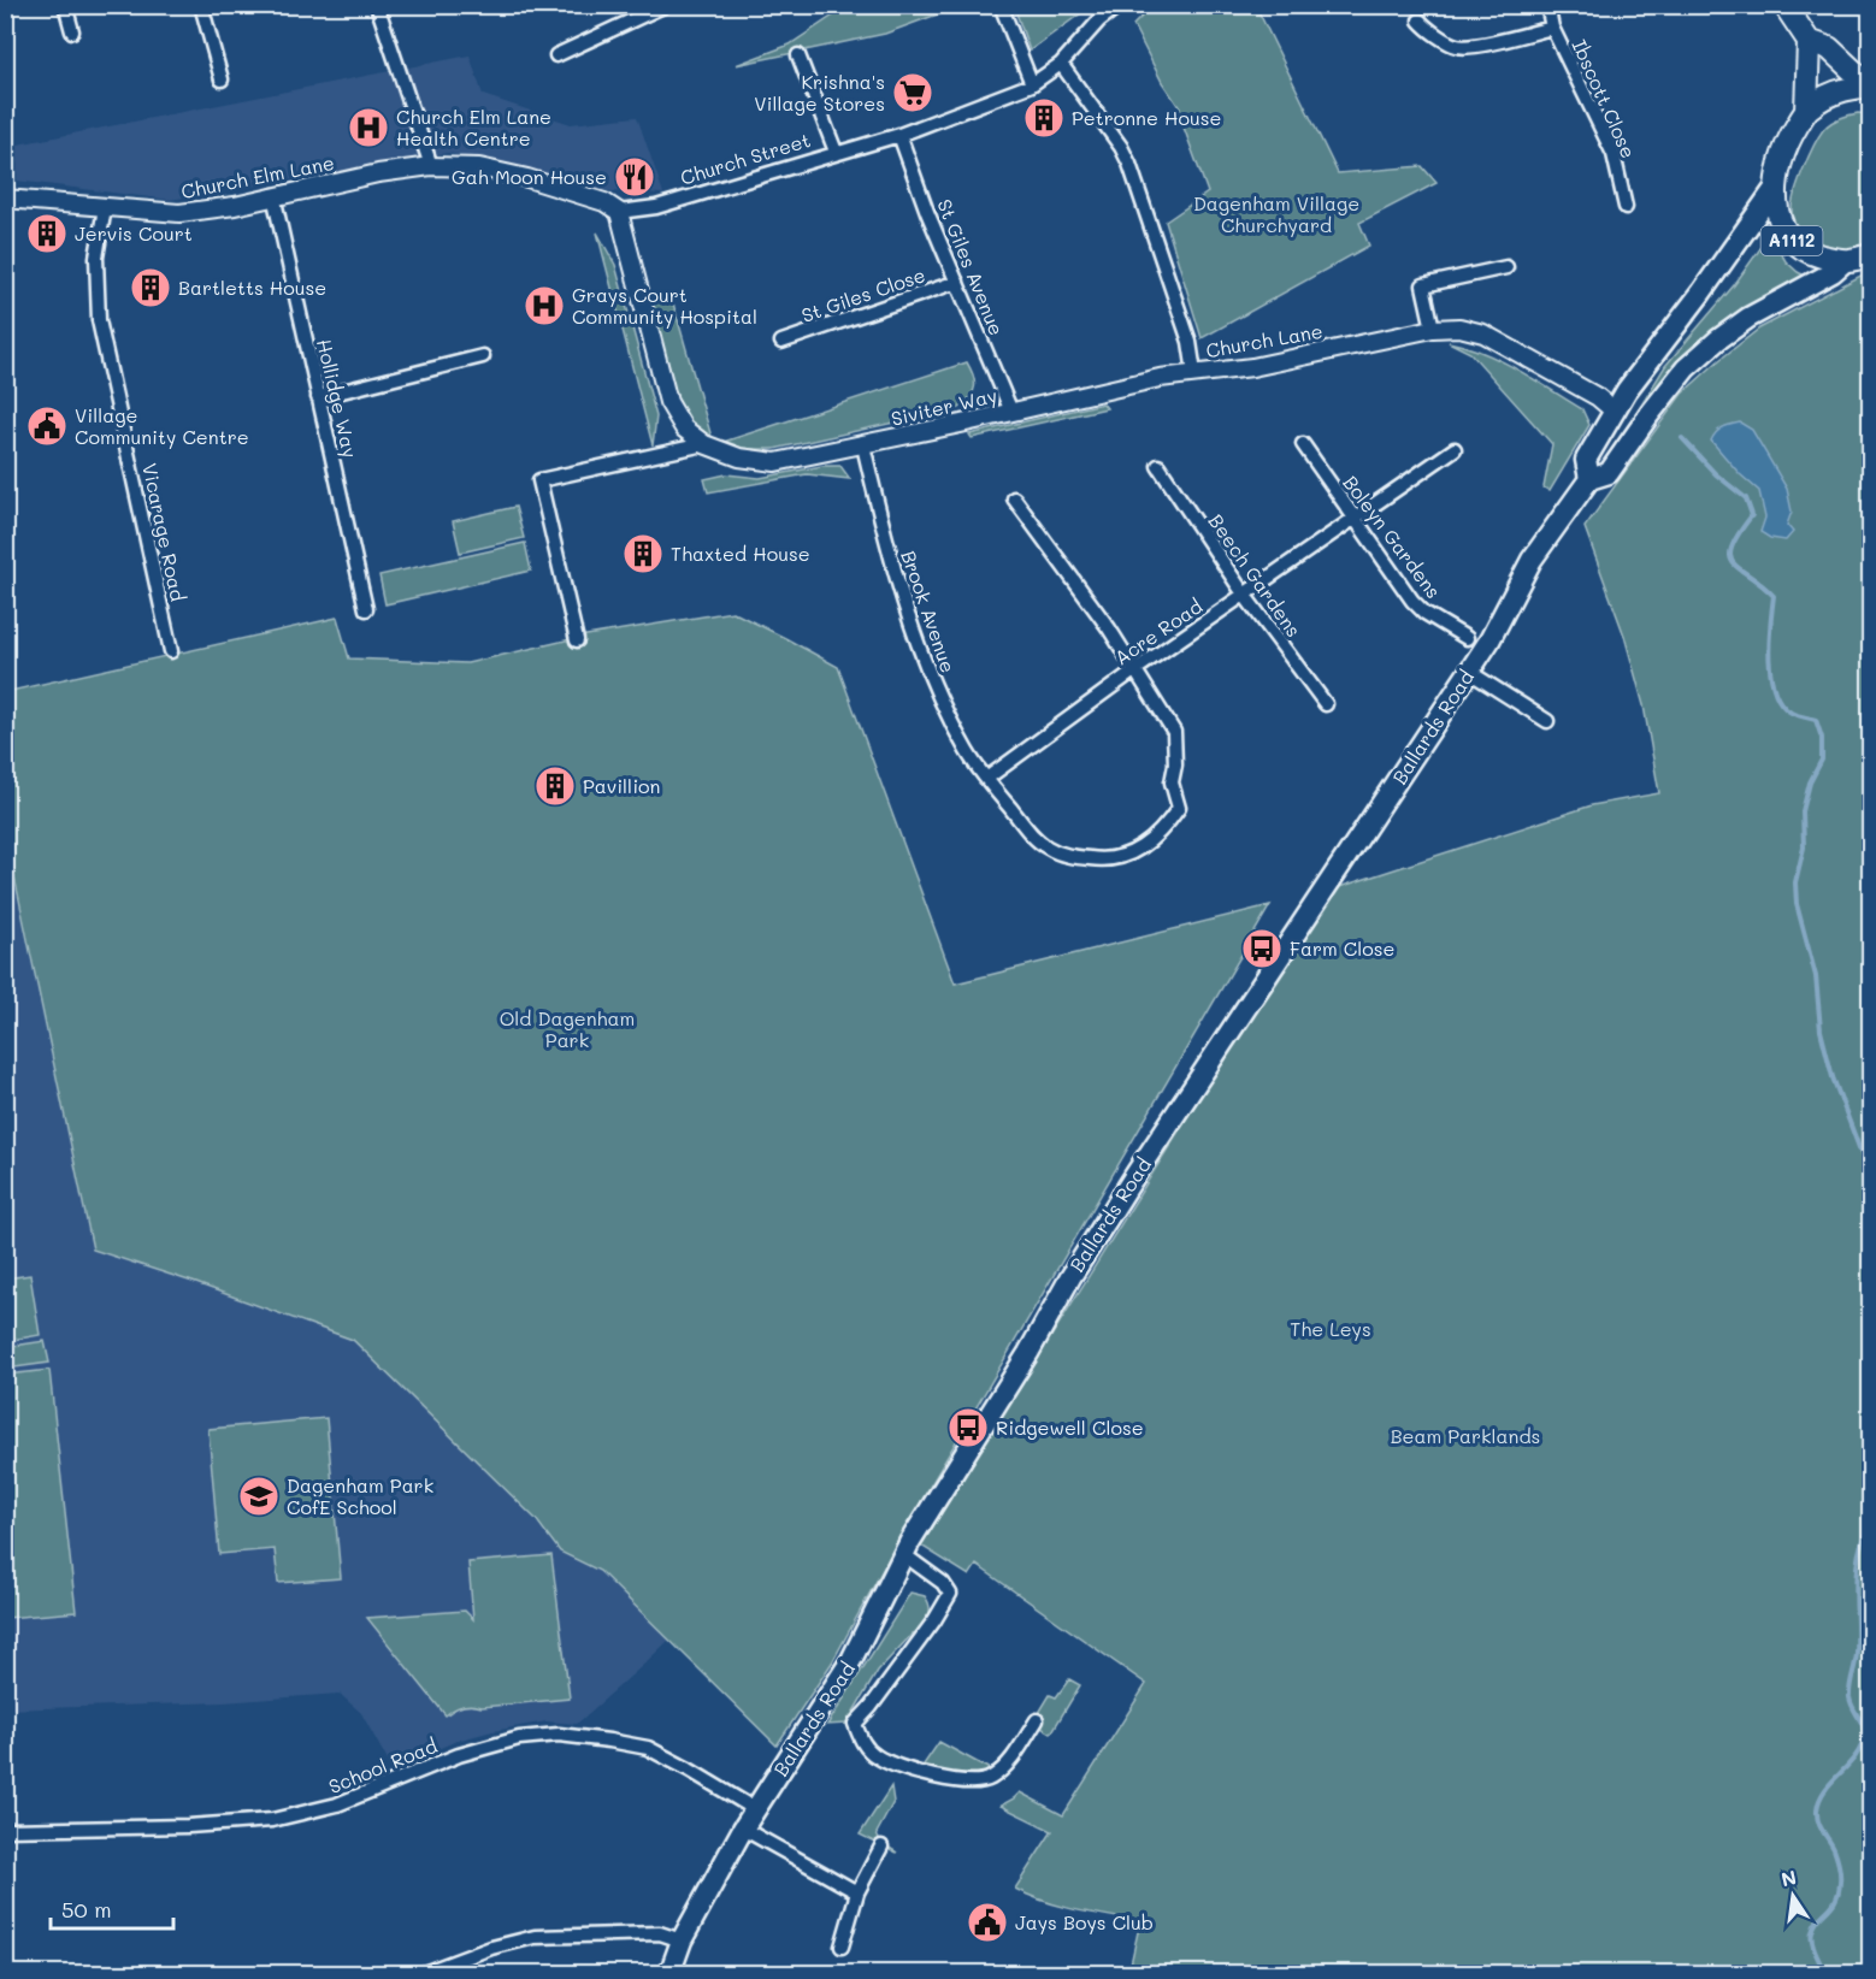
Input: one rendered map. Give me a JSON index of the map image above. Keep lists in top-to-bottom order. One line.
{"streets":{"main road":["A1112","Ballards Road"],"street":["Ibscott Close","Church Street","Church Elm Lane","St Giles Avenue","St Giles Close","Church Lane","Hollidge Way","Siviter Way","Vicarage Road","Boleyn Gardens","Beech Gardens","Brook Avenue","Acre Road","School Road"]},"crossings":[["Church Street","St Giles Avenue"],["Church Street","Church Lane"],["Church Street","Siviter Way"],["Church Elm Lane","Hollidge Way"],["Church Elm Lane","Vicarage Road"],["A1112","Ballards Road"],["St Giles Avenue","St Giles Close"],["St Giles Avenue","Siviter Way"],["Church Lane","Siviter Way"],["Church Lane","Ballards Road"],["Siviter Way","Brook Avenue"],["Boleyn Gardens","Acre Road"],["Beech Gardens","Acre Road"],["Brook Avenue","Acre Road"],["Ballards Road","School Road"]],"parks":["Dagenham Village Churchyard","Old Dagenham Park","The Leys","Beam Parklands"],"places":{"supermarket":["Krishna's Village Stores"],"building":["Petronne House","Jervis Court","Bartletts House","Thaxted House","Pavillion"],"hospital":["Church Elm Lane Health Centre","Grays Court Community Hospital"],"restaurant":["Gah Moon House"],"public building":["Village Community Centre","Jays Boys Club"],"bus stop":["Farm Close","Ridgewell Close"],"school or university":["Dagenham Park CofE School"]},"scale_bar":"50 m","north":"top"}
